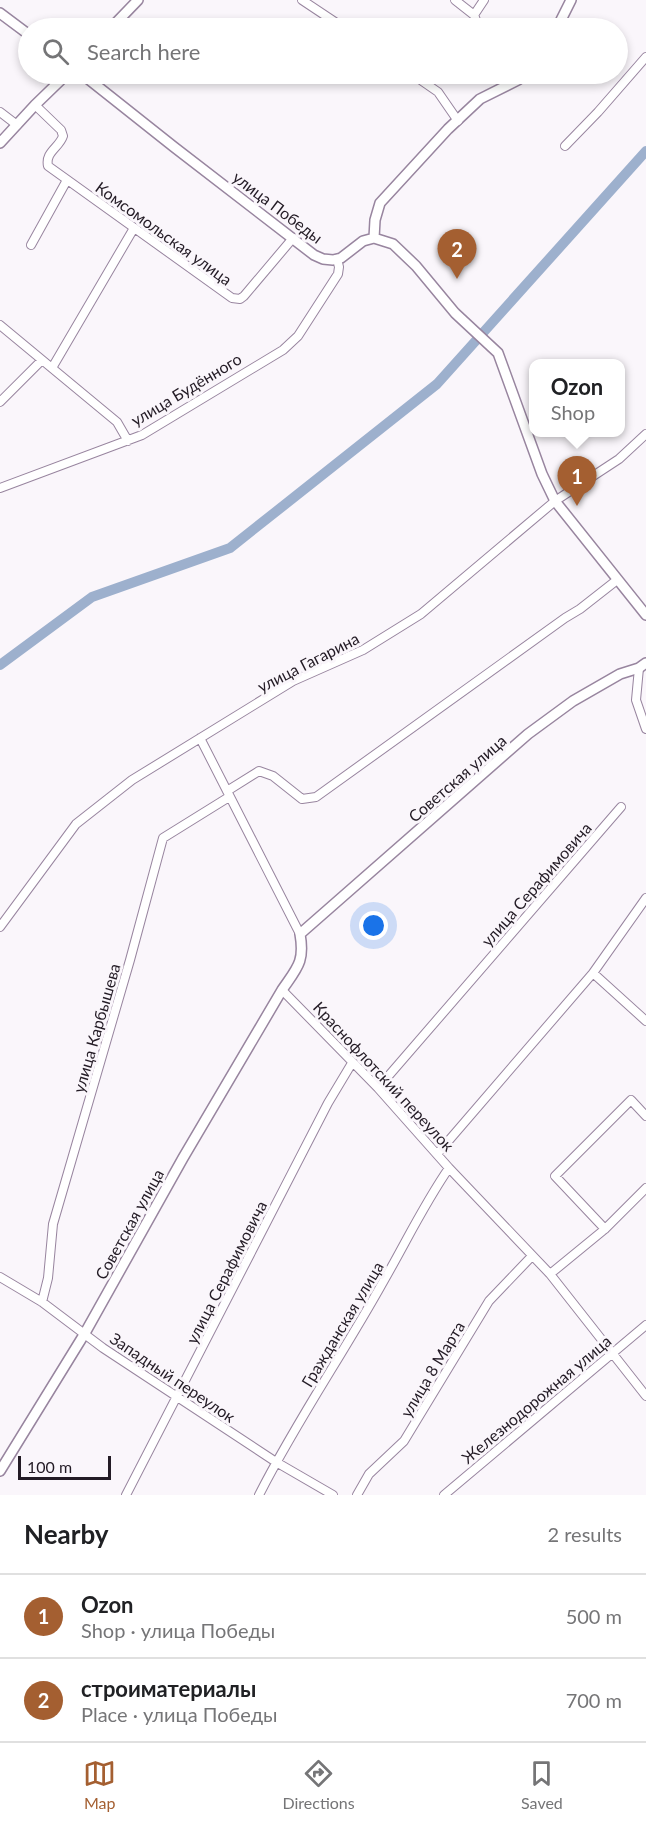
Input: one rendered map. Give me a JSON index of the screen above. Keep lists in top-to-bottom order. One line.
{"streets":{"street":["улица Победы","Комсомольская улица","улица Будённого","улица Гагарина","Советская улица","улица Серафимовича","улица Карбышева","Краснофлотский переулок","Гражданская улица","улица 8 Марта","Западный переулок","Железнодорожная улица"]},"crossings":[["улица Победы","Комсомольская улица"],["улица Победы","улица Будённого"],["Советская улица","Краснофлотский переулок"],["Советская улица","Западный переулок"],["улица Серафимовича","Краснофлотский переулок"],["улица Серафимовича","Западный переулок"],["улица Карбышева","Западный переулок"],["Краснофлотский переулок","Гражданская улица"],["Краснофлотский переулок","улица 8 Марта"],["Краснофлотский переулок","Железнодорожная улица"],["Гражданская улица","Западный переулок"]],"scale_bar":"100 m","page":{"search":"Search here","pins":["2","1"],"popup":["Ozon","Shop"],"scale":"100 m","heading":["Nearby","2 results"],"list":[{"mark":"1","name":"Ozon","note":"Shop · улица Победы","value":"500 m"},{"mark":"2","name":"строиматериалы","note":"Place · улица Победы","value":"700 m"}],"nav":["Map","Directions","Saved"]}}
